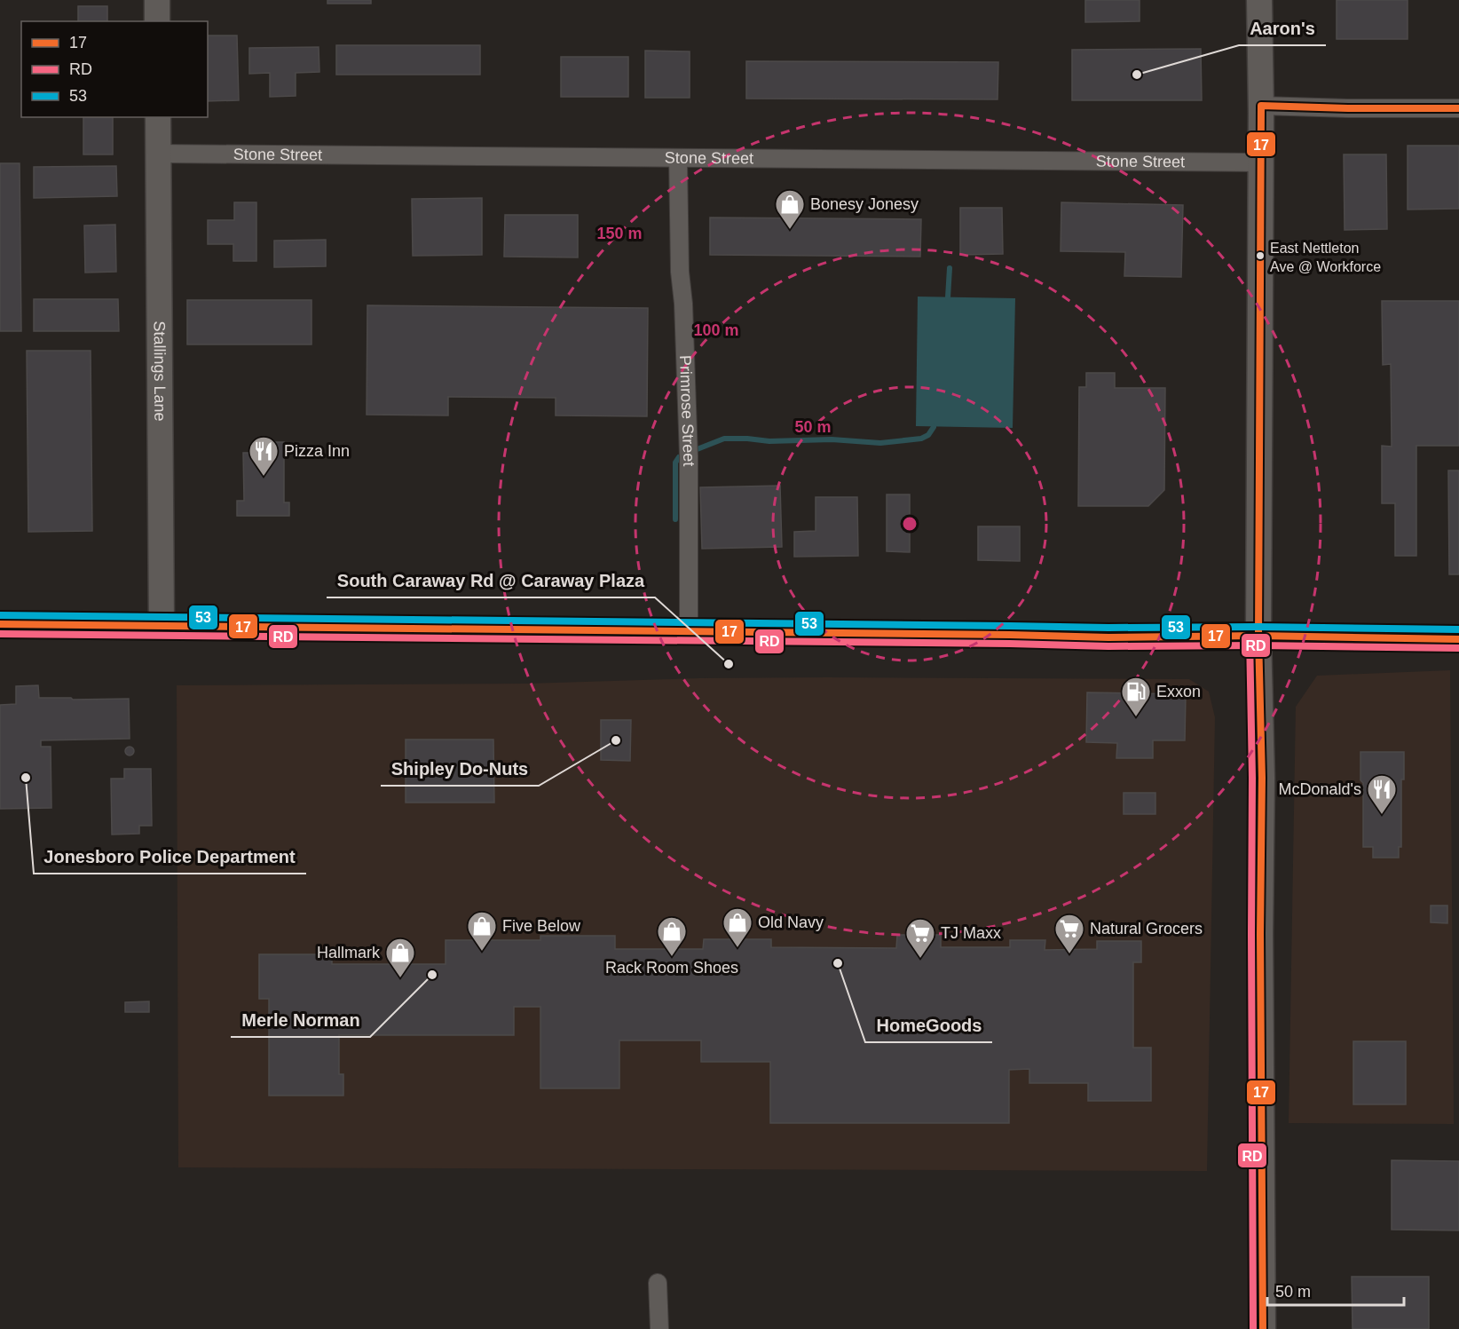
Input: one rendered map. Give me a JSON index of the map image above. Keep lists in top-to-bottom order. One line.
{"streets":{"street":["Stone Street","Stallings Lane","Primrose Street"]},"crossings":[["Stone Street","Stallings Lane"],["Stone Street","Primrose Street"]],"places":{"other":["Aaron's","East Nettleton Ave @ Workforce","South Caraway Rd @ Caraway Plaza","Shipley Do-Nuts","Jonesboro Police Department","HomeGoods","Merle Norman"],"shop":["Bonesy Jonesy","Old Navy","Five Below","Rack Room Shoes","Hallmark"],"restaurant":["Pizza Inn","McDonald's"],"fuel station":["Exxon"],"supermarket":["Natural Grocers","TJ Maxx"]},"lines":["transit line 17","transit line 53","transit line RD"],"legend":["17","RD","53"],"scale_bar":"50 m","rings":["150 m","100 m","50 m"]}
